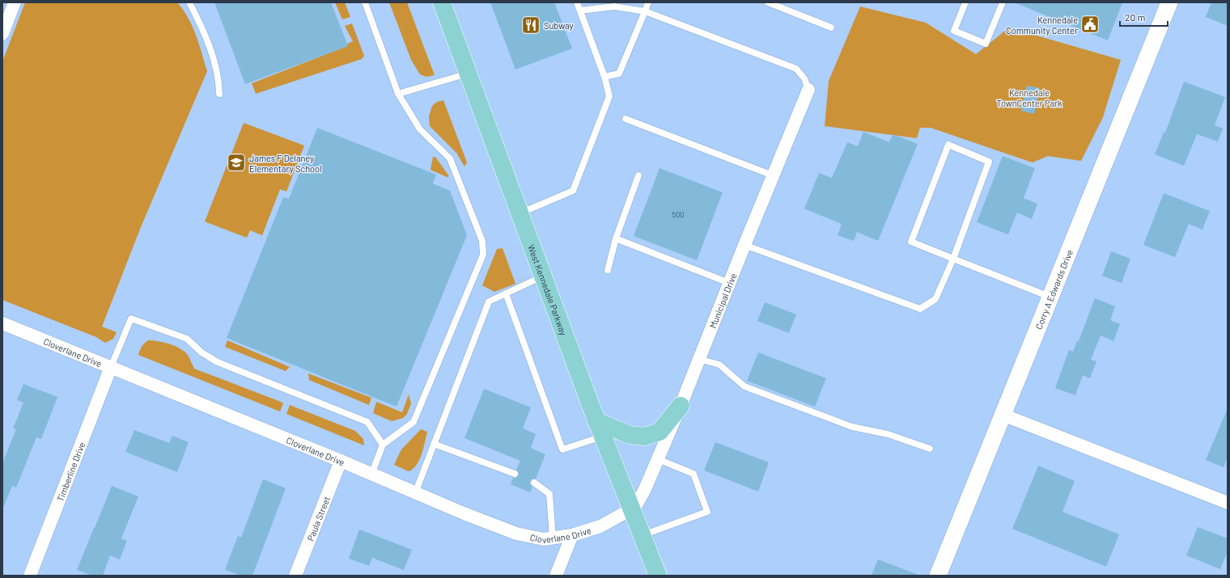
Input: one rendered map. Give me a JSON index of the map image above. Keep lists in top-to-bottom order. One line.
{"streets":{"main road":["West Kennedale Parkway"],"street":["Corry A Edwards Drive","Municipal Drive","Cloverlane Drive","Timberline Drive","Paula Street"]},"crossings":[["West Kennedale Parkway","Municipal Drive"],["West Kennedale Parkway","Cloverlane Drive"],["Municipal Drive","Cloverlane Drive"],["Cloverlane Drive","Timberline Drive"],["Cloverlane Drive","Paula Street"]],"parks":["Kennedale TownCenter Park"],"places":{"public building":["Kennedale Community Center"],"restaurant":["Subway"],"school or university":["James F Delaney Elementary School"]},"house_numbers":["500"],"scale_bar":"20 m"}
